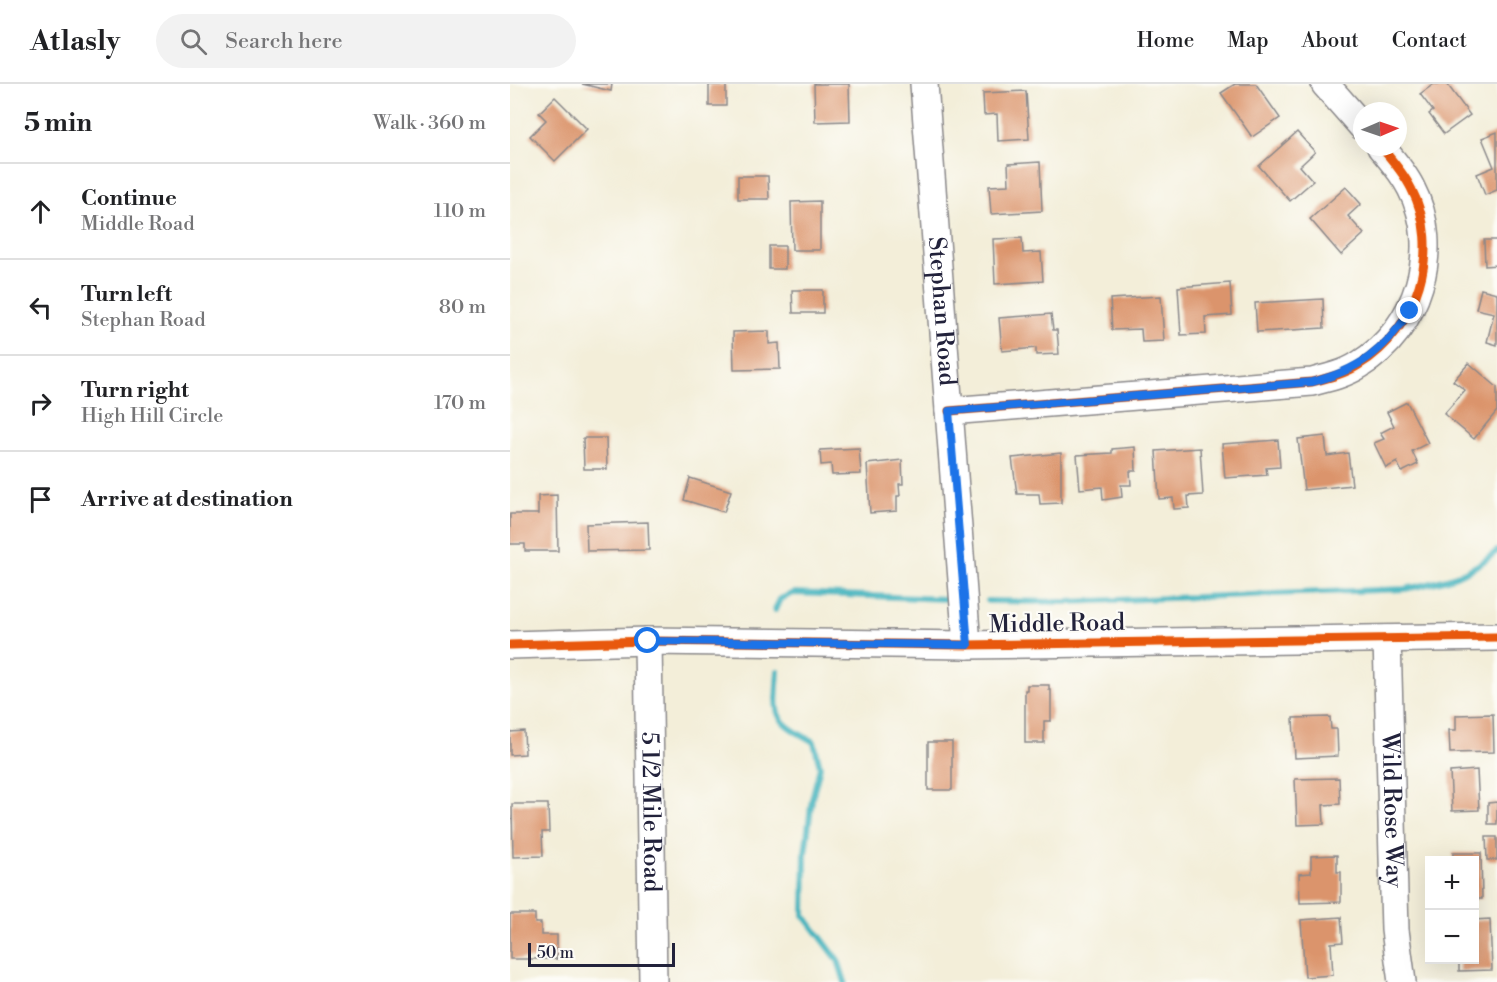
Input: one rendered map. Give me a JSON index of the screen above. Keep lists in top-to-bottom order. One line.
{"streets":{"street":["Stephan Road","Middle Road","Wild Rose Way","5 1/2 Mile Road"]},"crossings":[["Stephan Road","Middle Road"],["Middle Road","Wild Rose Way"],["Middle Road","5 1/2 Mile Road"]],"scale_bar":"50 m","north":"right","page":{"header":"Atlasly","search":"Search here","nav":["Home","Map","About","Contact"],"heading":["5 min","Walk · 360 m"],"list":[["Continue","Middle Road","110 m"],["Turn left","Stephan Road","80 m"],["Turn right","High Hill Circle","170 m"],"Arrive at destination"],"map_buttons":["+","−"],"scale":"50 m"}}
